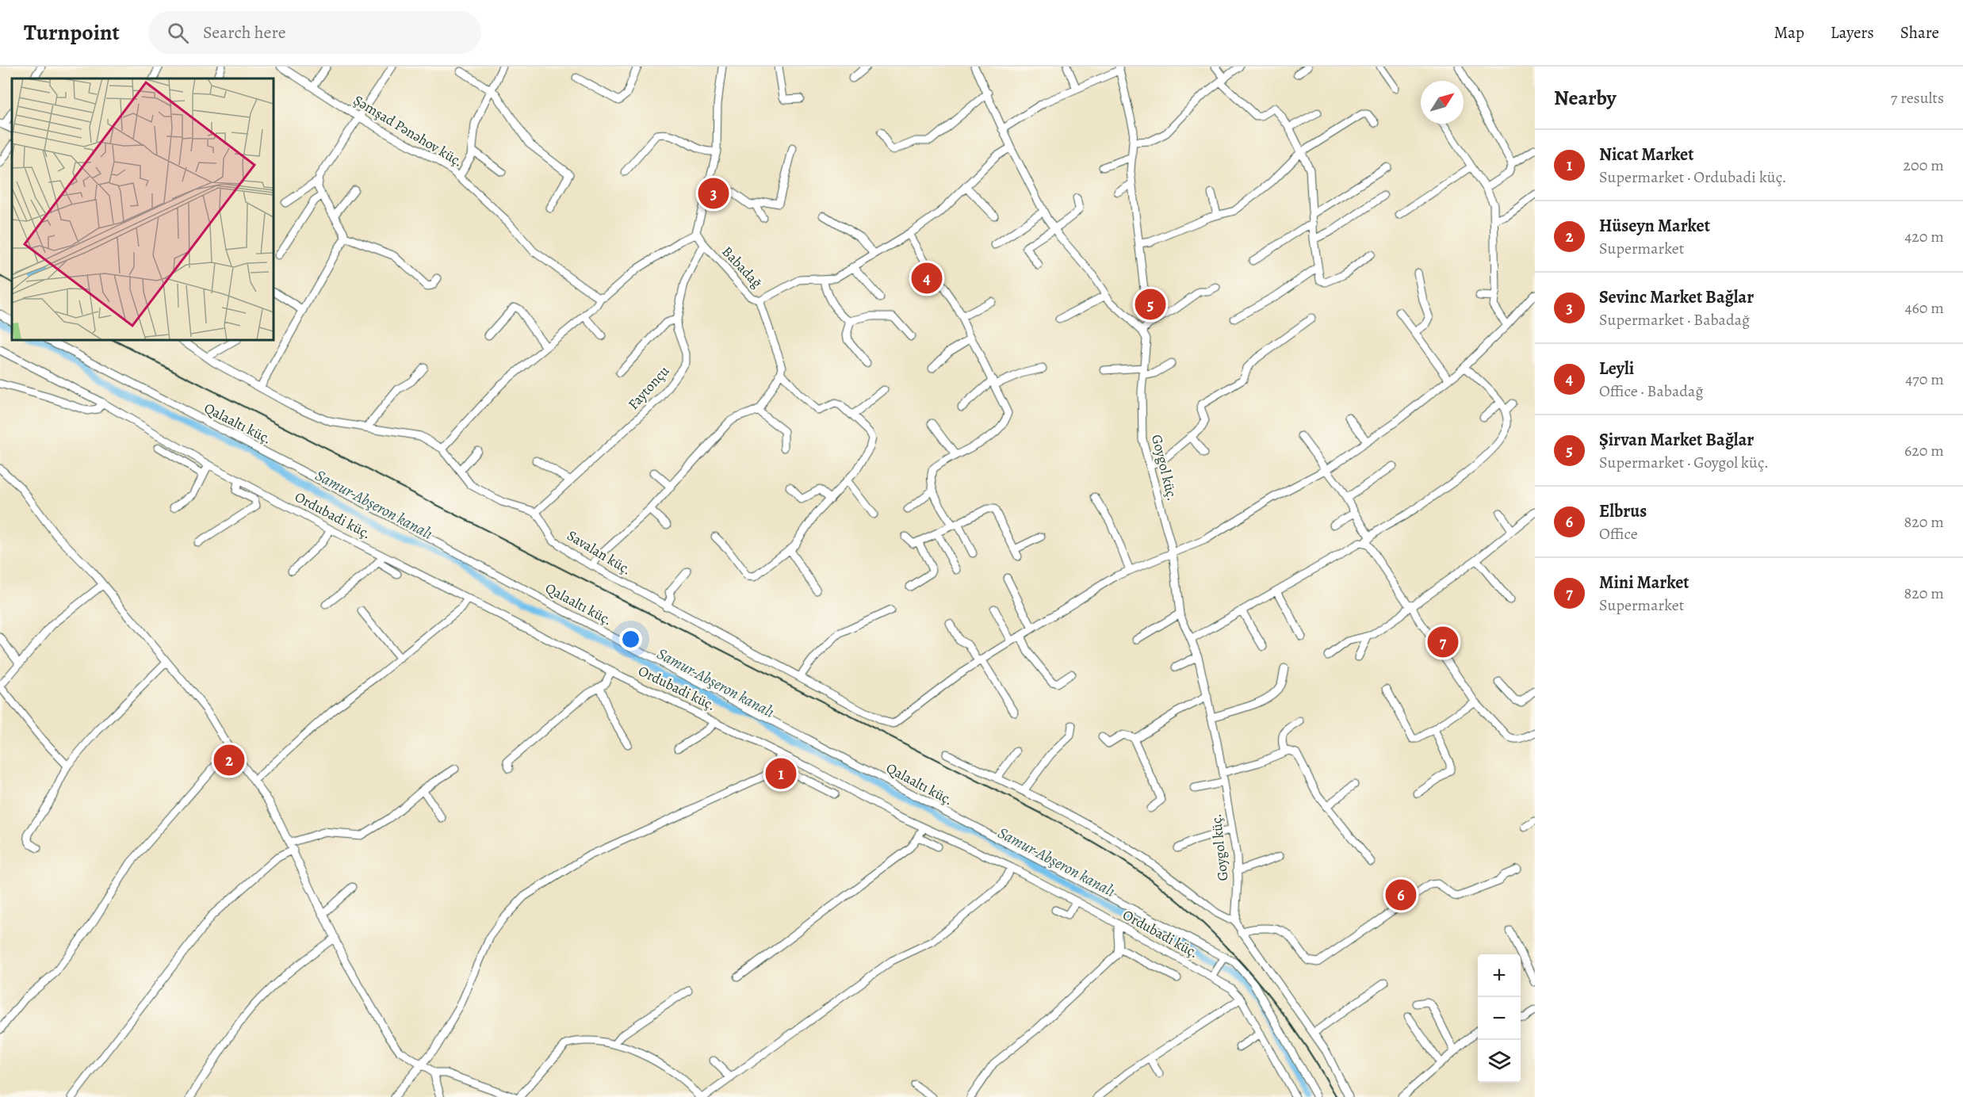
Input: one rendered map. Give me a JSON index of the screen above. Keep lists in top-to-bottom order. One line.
{"streets":{"street":["Şəmşad Pənəhov küç.","Babadağ","Faytonçu","Qalaaltı küç.","Goygol küç.","Ordubadi küç.","Savalan küç."]},"crossings":[["Babadağ","Faytonçu"],["Faytonçu","Savalan küç."]],"water":["Samur-Abşeron kanalı"],"north":"top right","page":{"header":"Turnpoint","search":"Search here","nav":["Map","Layers","Share"],"heading":["Nearby","7 results"],"list":[{"mark":"1","name":"Nicat Market","note":"Supermarket · Ordubadi küç.","value":"200 m"},{"mark":"2","name":"Hüseyn Market","note":"Supermarket","value":"420 m"},{"mark":"3","name":"Sevinc Market Bağlar","note":"Supermarket · Babadağ","value":"460 m"},{"mark":"4","name":"Leyli","note":"Office · Babadağ","value":"470 m"},{"mark":"5","name":"Şirvan Market Bağlar","note":"Supermarket · Goygol küç.","value":"620 m"},{"mark":"6","name":"Elbrus","note":"Office","value":"820 m"},{"mark":"7","name":"Mini Market","note":"Supermarket","value":"820 m"}],"pins":["3","4","5","7","2","1","6"],"map_buttons":["+","−"]}}
